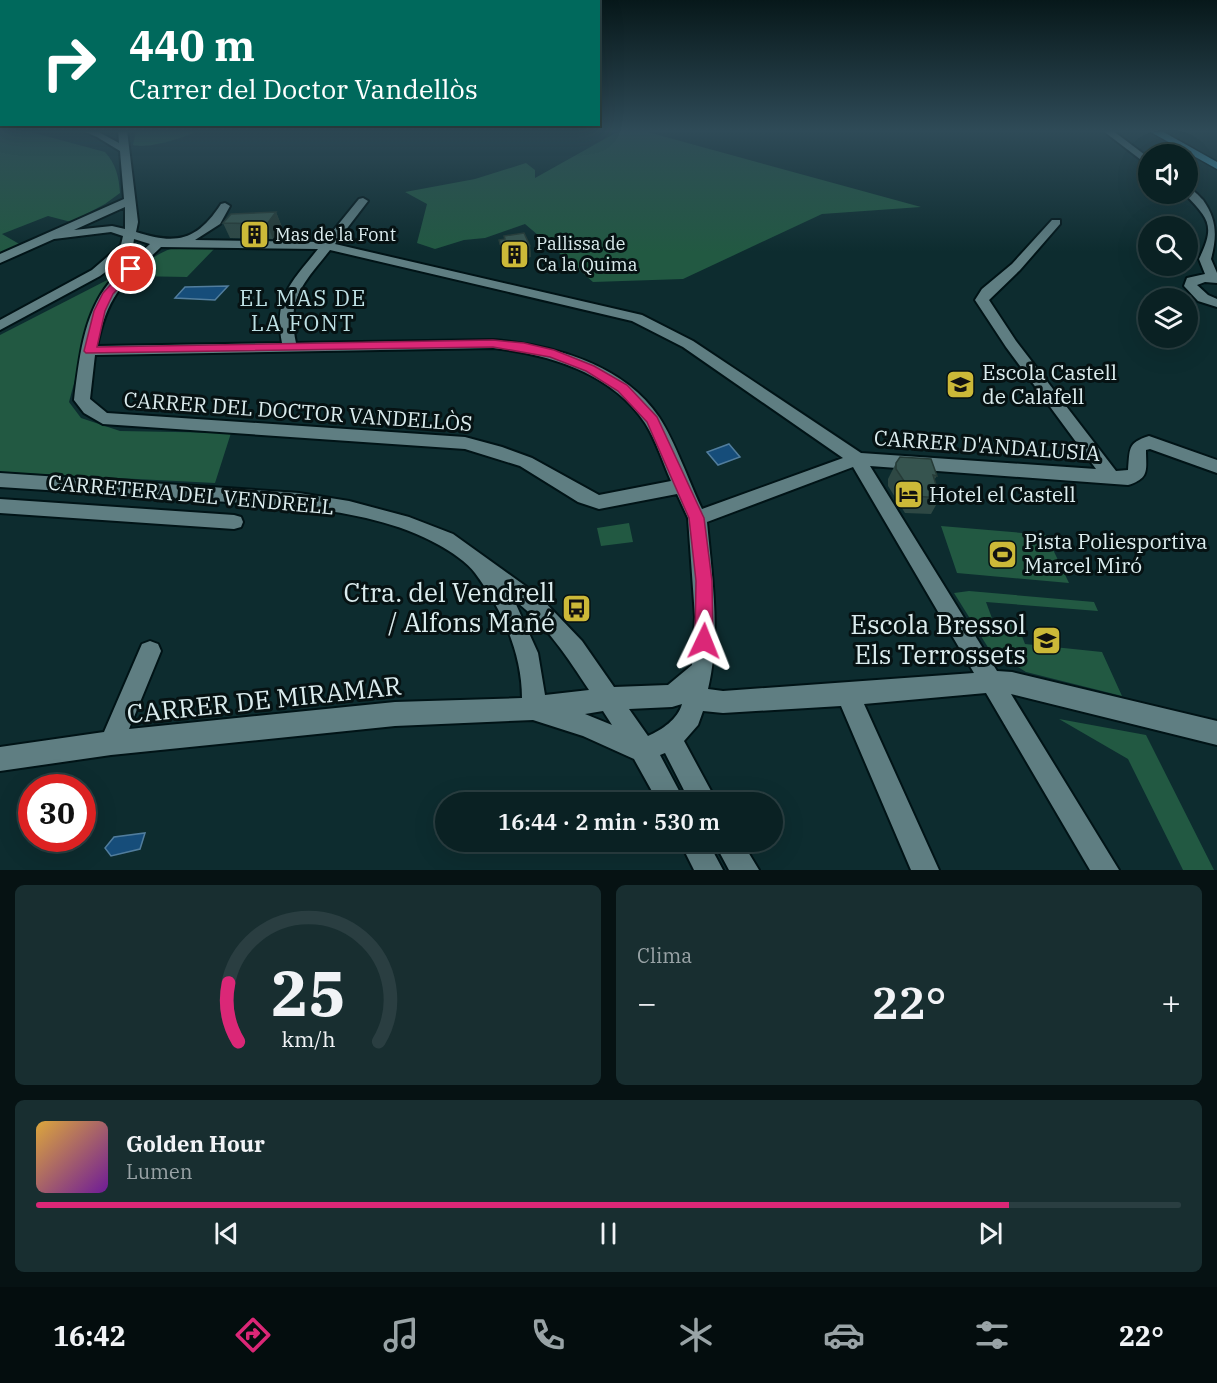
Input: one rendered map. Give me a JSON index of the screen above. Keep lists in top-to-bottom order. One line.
{"streets":{"street":["CARRER DEL DOCTOR VANDELLÒS","CARRER D'ANDALUSIA","CARRETERA DEL VENDRELL","CARRER DE MIRAMAR"]},"districts":["EL MAS DE LA FONT"],"places":{"building":["Mas de la Font","Pallissa de Ca la Quima"],"school or university":["Escola Castell de Calafell","Escola Bressol Els Terrossets"],"hotel":["Hotel el Castell"],"sports":["Pista Poliesportiva Marcel Miró"],"bus stop":["Ctra. del Vendrell / Alfons Mañé"]},"page":{"turn":["440 m","Carrer del Doctor Vandellòs"],"limit":"30","trip":"16:44 · 2 min · 530 m","tile":"Clima","heat":["−","22°","+"],"song":["Golden Hour","Lumen"],"tabs":["16:42","22°"],"gauge":["25","km/h"]}}
